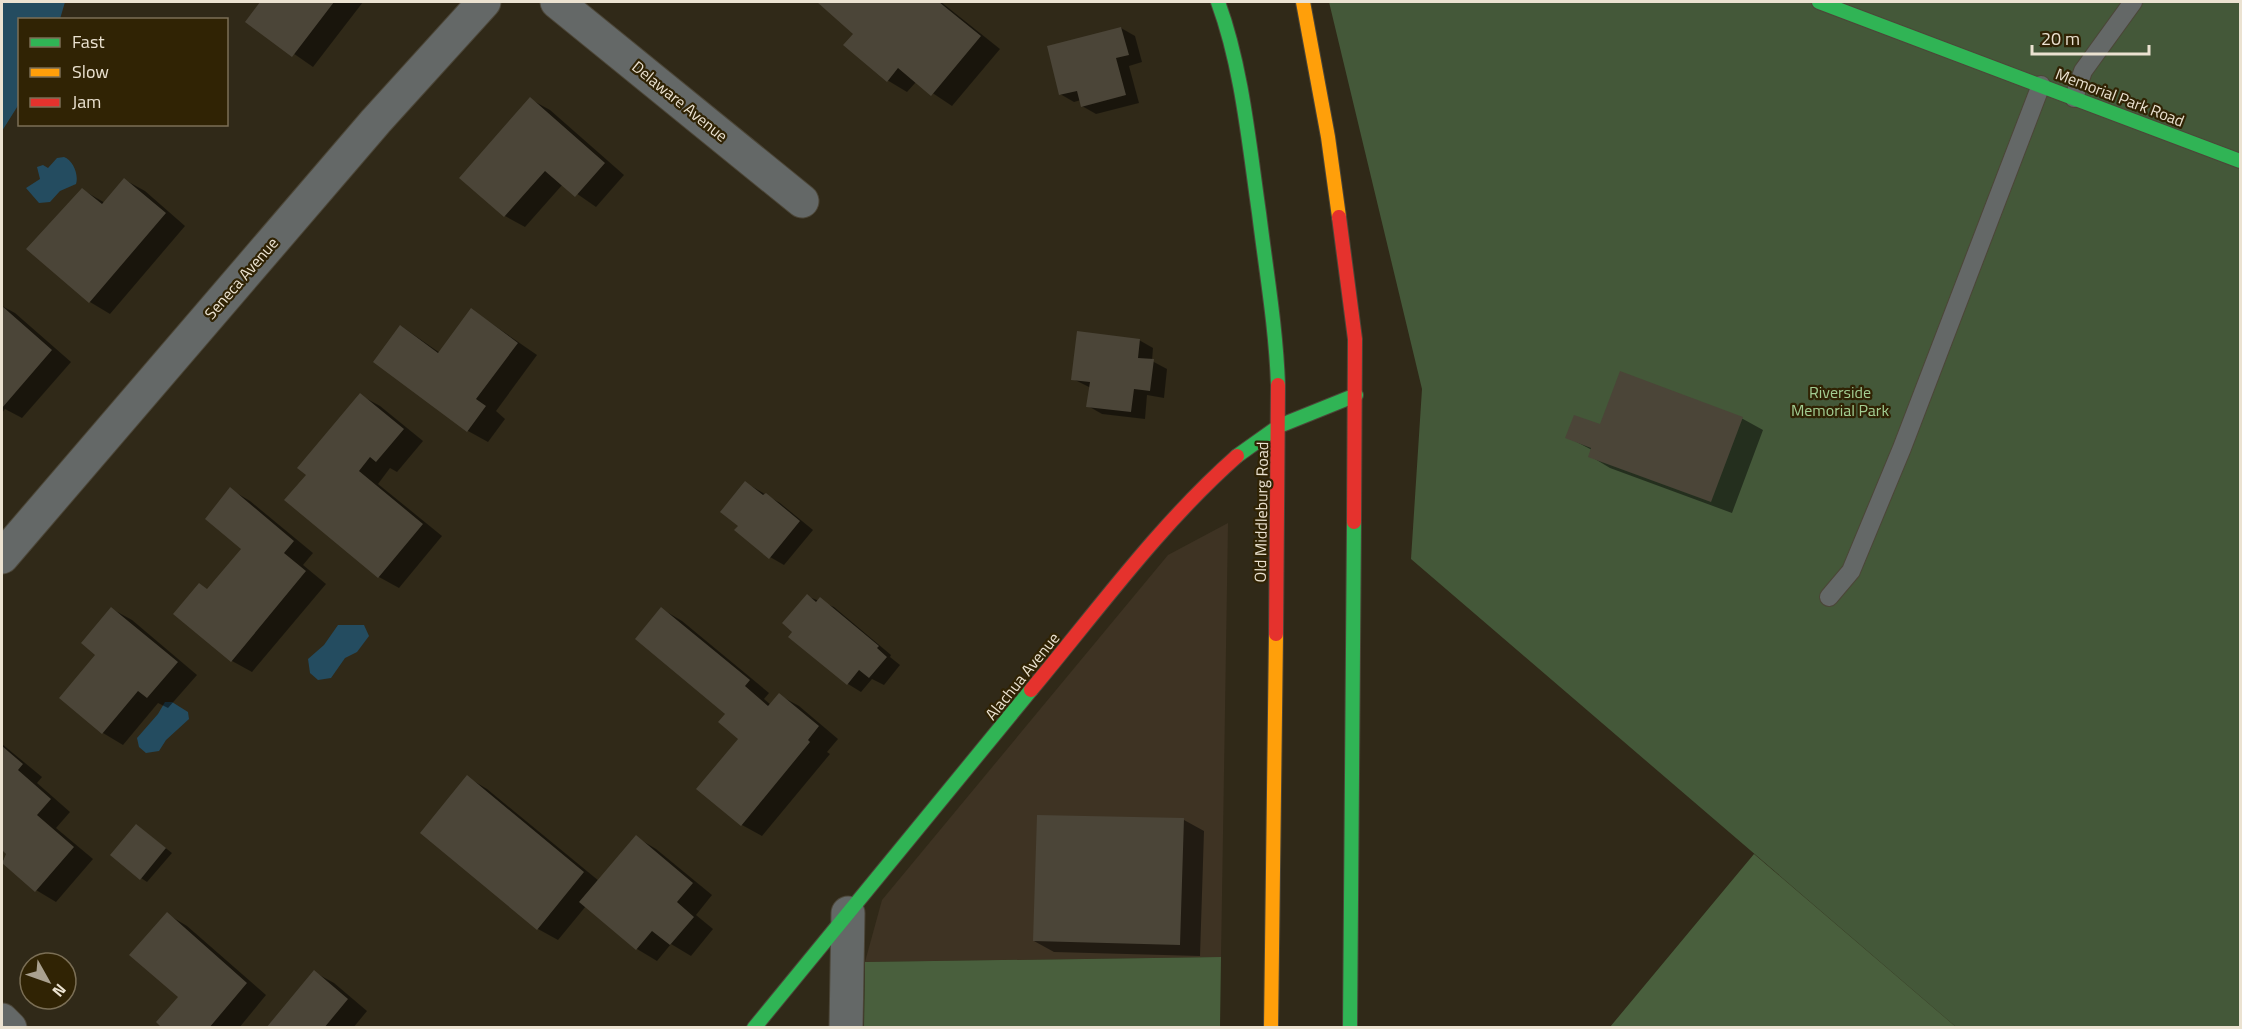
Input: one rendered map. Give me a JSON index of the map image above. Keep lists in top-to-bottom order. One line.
{"streets":{"main road":["Memorial Park Road","Old Middleburg Road","Alachua Avenue"],"street":["Delaware Avenue","Seneca Avenue"]},"crossings":[["Old Middleburg Road","Alachua Avenue"]],"parks":["Riverside Memorial Park"],"legend":["Fast","Slow","Jam"],"scale_bar":"20 m","north":"bottom right"}
